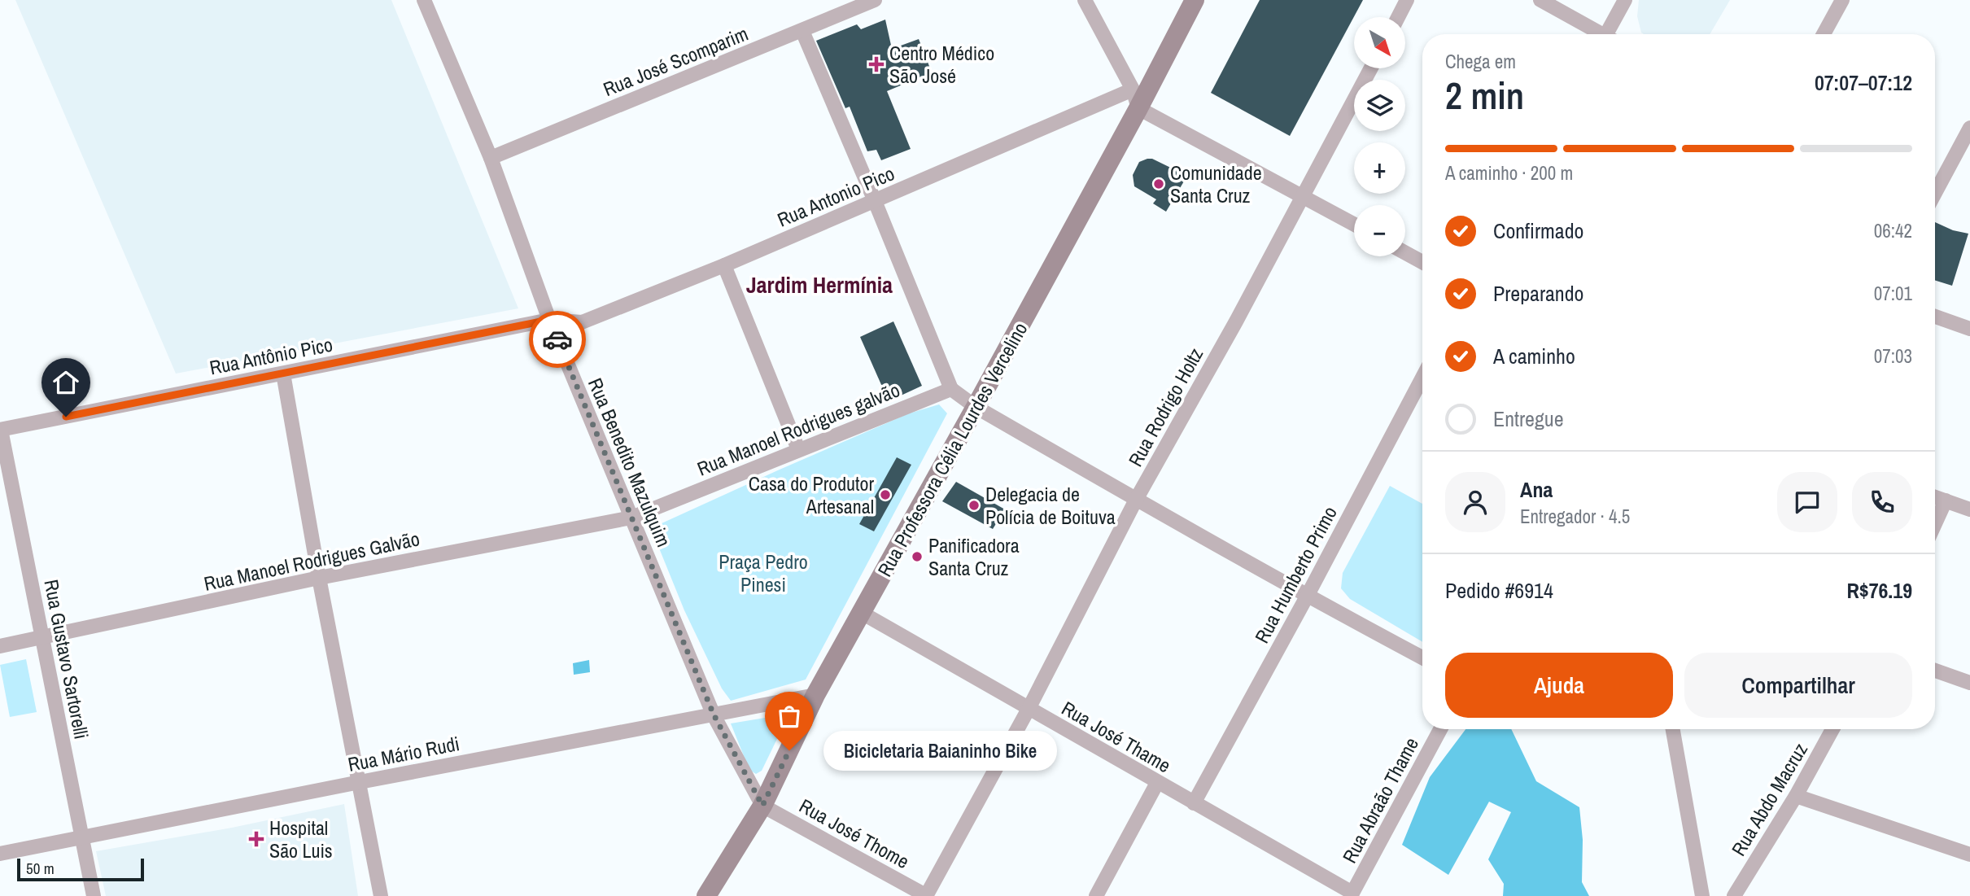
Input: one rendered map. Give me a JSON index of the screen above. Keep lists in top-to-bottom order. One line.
{"streets":{"main road":["Rua Professora Célia Lourdes Vercelino"],"street":["Rua José Scomparim","Rua Antonio Pico","Rua Antônio Pico","Rua Rodrigo Holtz","Rua Manoel Rodrigues galvão","Rua Benedito Mazulquim","Rua Manoel Rodrigues Galvão","Rua Humberto Primo","Rua Gustavo Sartorelli","Rua José Thame","Rua Mário Rudi","Rua Abdo Macruz","Rua Abraão Thame","Rua José Thome"]},"crossings":[["Rua José Scomparim","Rua Benedito Mazulquim"],["Rua Antonio Pico","Rua Antônio Pico"],["Rua Antonio Pico","Rua Professora Célia Lourdes Vercelino"],["Rua Antonio Pico","Rua Benedito Mazulquim"],["Rua Antônio Pico","Rua Benedito Mazulquim"],["Rua Antônio Pico","Rua Gustavo Sartorelli"],["Rua Rodrigo Holtz","Rua José Thame"],["Rua Rodrigo Holtz","Rua José Thome"],["Rua Manoel Rodrigues galvão","Rua Benedito Mazulquim"],["Rua Manoel Rodrigues galvão","Rua Manoel Rodrigues Galvão"],["Rua Professora Célia Lourdes Vercelino","Rua Benedito Mazulquim"],["Rua Professora Célia Lourdes Vercelino","Rua José Thame"],["Rua Professora Célia Lourdes Vercelino","Rua Mário Rudi"],["Rua Professora Célia Lourdes Vercelino","Rua José Thome"],["Rua Benedito Mazulquim","Rua Manoel Rodrigues Galvão"],["Rua Benedito Mazulquim","Rua Mário Rudi"],["Rua Benedito Mazulquim","Rua José Thome"],["Rua Manoel Rodrigues Galvão","Rua Gustavo Sartorelli"],["Rua Humberto Primo","Rua José Thame"],["Rua Gustavo Sartorelli","Rua Mário Rudi"],["Rua José Thame","Rua Abraão Thame"]],"districts":["Jardim Hermínia"],"parks":["Praça Pedro Pinesi"],"places":{"health":["Centro Médico São José","Hospital São Luis"],"other":["Comunidade Santa Cruz","Casa do Produtor Artesanal","Delegacia de Polícia de Boituva","Panificadora Santa Cruz","Bicicletaria Baianinho Bike"]},"scale_bar":"50 m","north":"bottom right","page":{"map_buttons":["+","−"],"heading":["2 min","Chega em","07:07–07:12"],"panel":["Ana","Entregador · 4.5","Pedido #6914","R$76.19"],"bar":"A caminho · 200 m","list":[["Confirmado","06:42"],["Preparando","07:01"],["A caminho","07:03"],"Entregue"],"buttons":["Ajuda","Compartilhar"],"bubble":"Bicicletaria Baianinho Bike","scale":"50 m"}}
